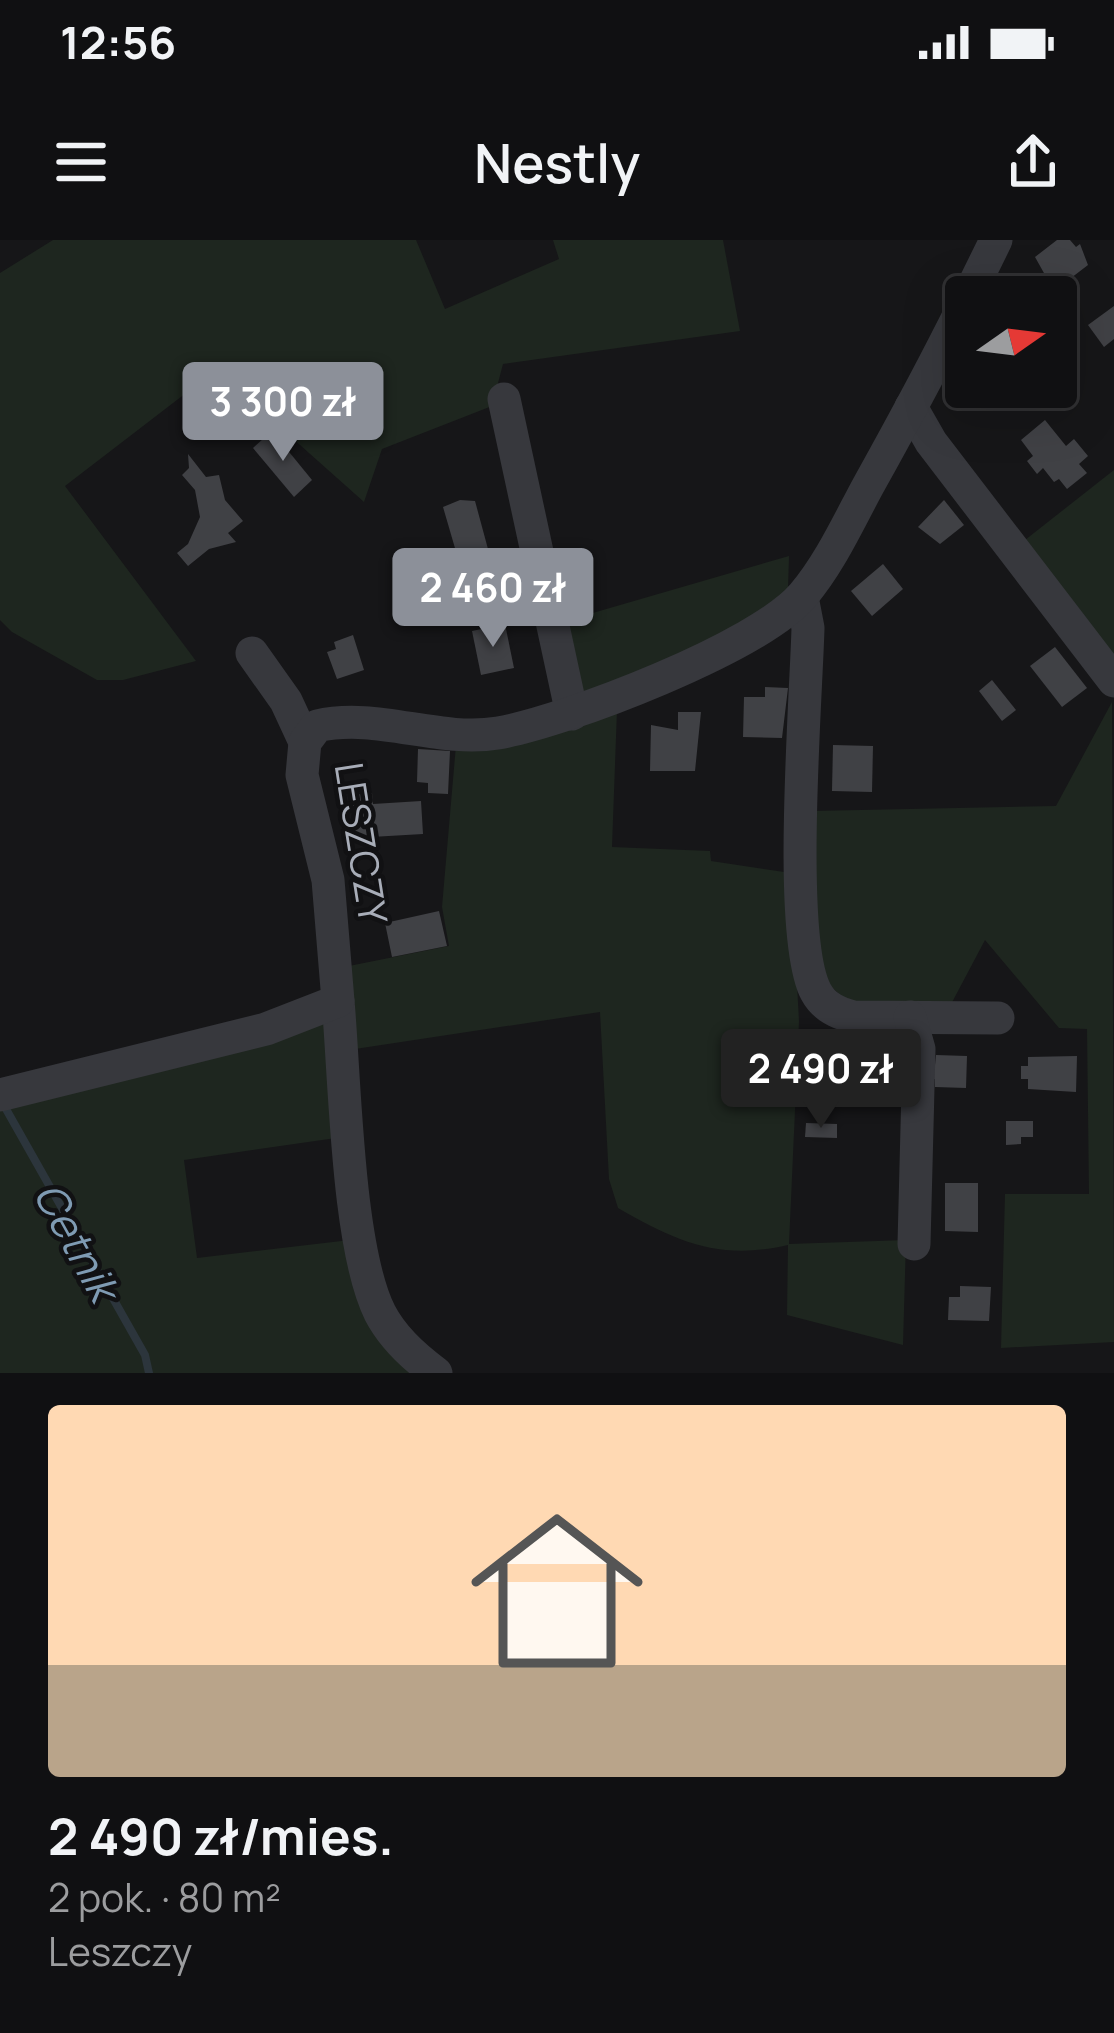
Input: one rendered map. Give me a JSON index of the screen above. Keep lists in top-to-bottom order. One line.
{"streets":{"street":["LESZCZY"]},"water":["Cetnik"],"north":"right","page":{"status":"12:56","header":"Nestly","price":["3 300 zł","2 460 zł","2 490 zł"],"list":[{"name":"2 490 zł/mies.","note":"2 pok. · 80 m² · Leszczy"}]}}
